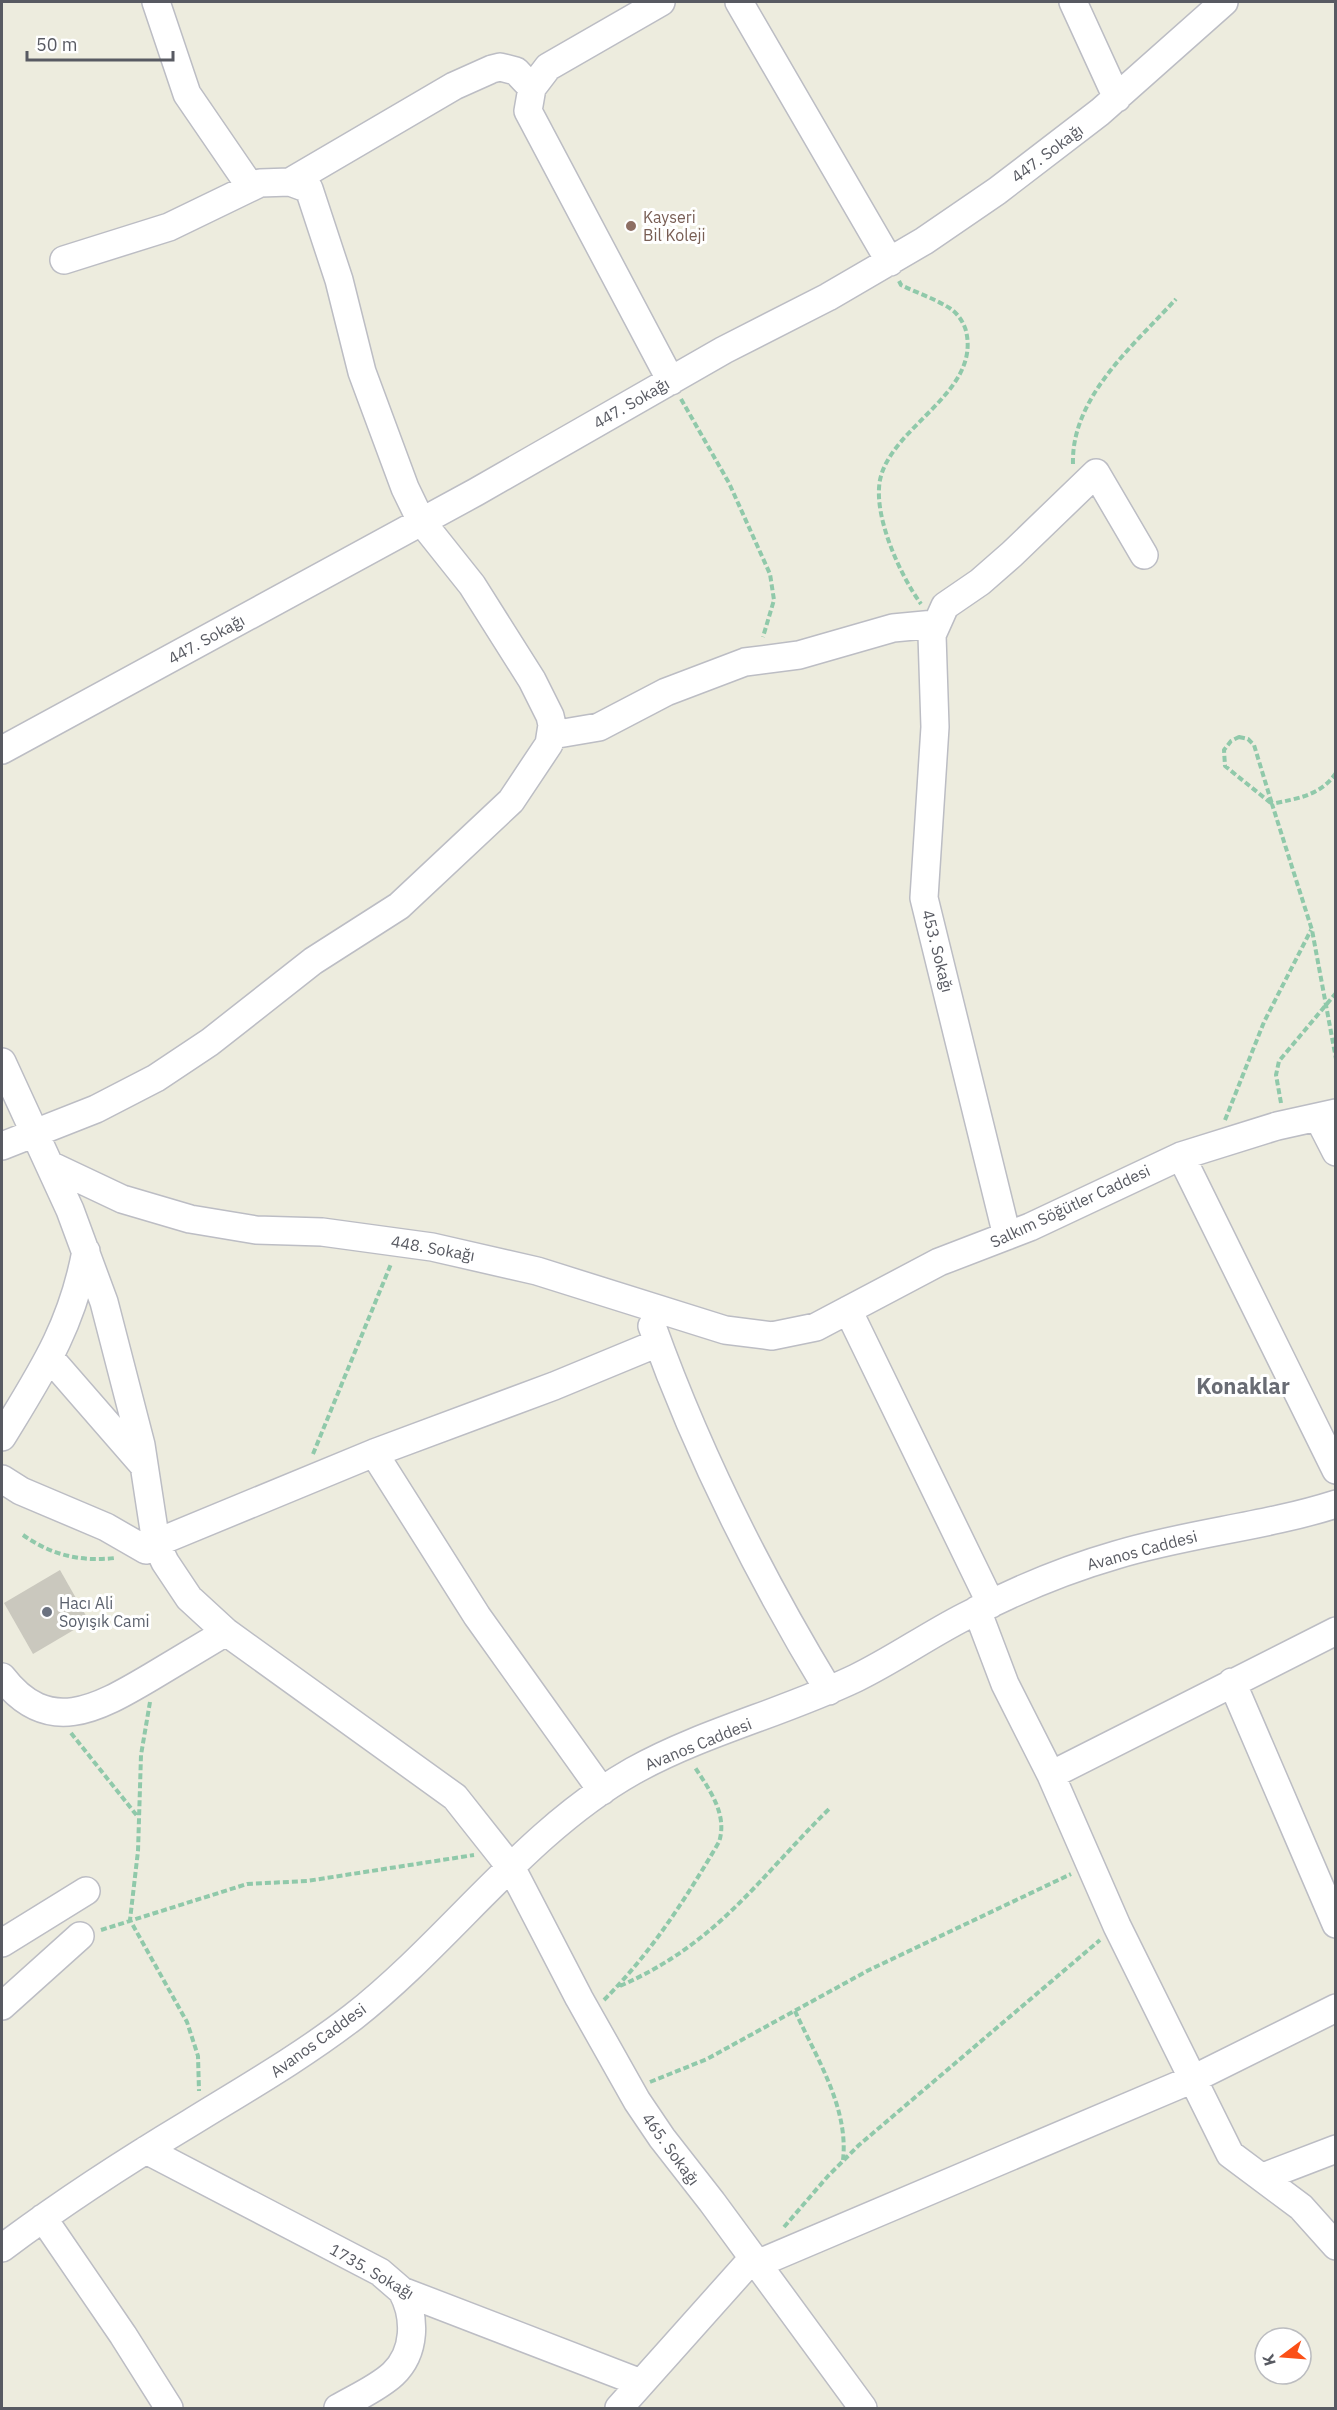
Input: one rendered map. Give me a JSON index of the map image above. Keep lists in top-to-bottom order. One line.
{"streets":{"street":["447. Sokağı","453. Sokağı","Salkım Söğütler Caddesi","448. Sokağı","Avanos Caddesi","465. Sokağı","1735. Sokağı"]},"crossings":[["453. Sokağı","Salkım Söğütler Caddesi"],["Salkım Söğütler Caddesi","448. Sokağı"],["Avanos Caddesi","465. Sokağı"],["Avanos Caddesi","1735. Sokağı"]],"districts":["Konaklar"],"places":["Kayseri Bil Koleji","Hacı Ali Soyışık Cami"],"scale_bar":"50 m","north":"left"}
